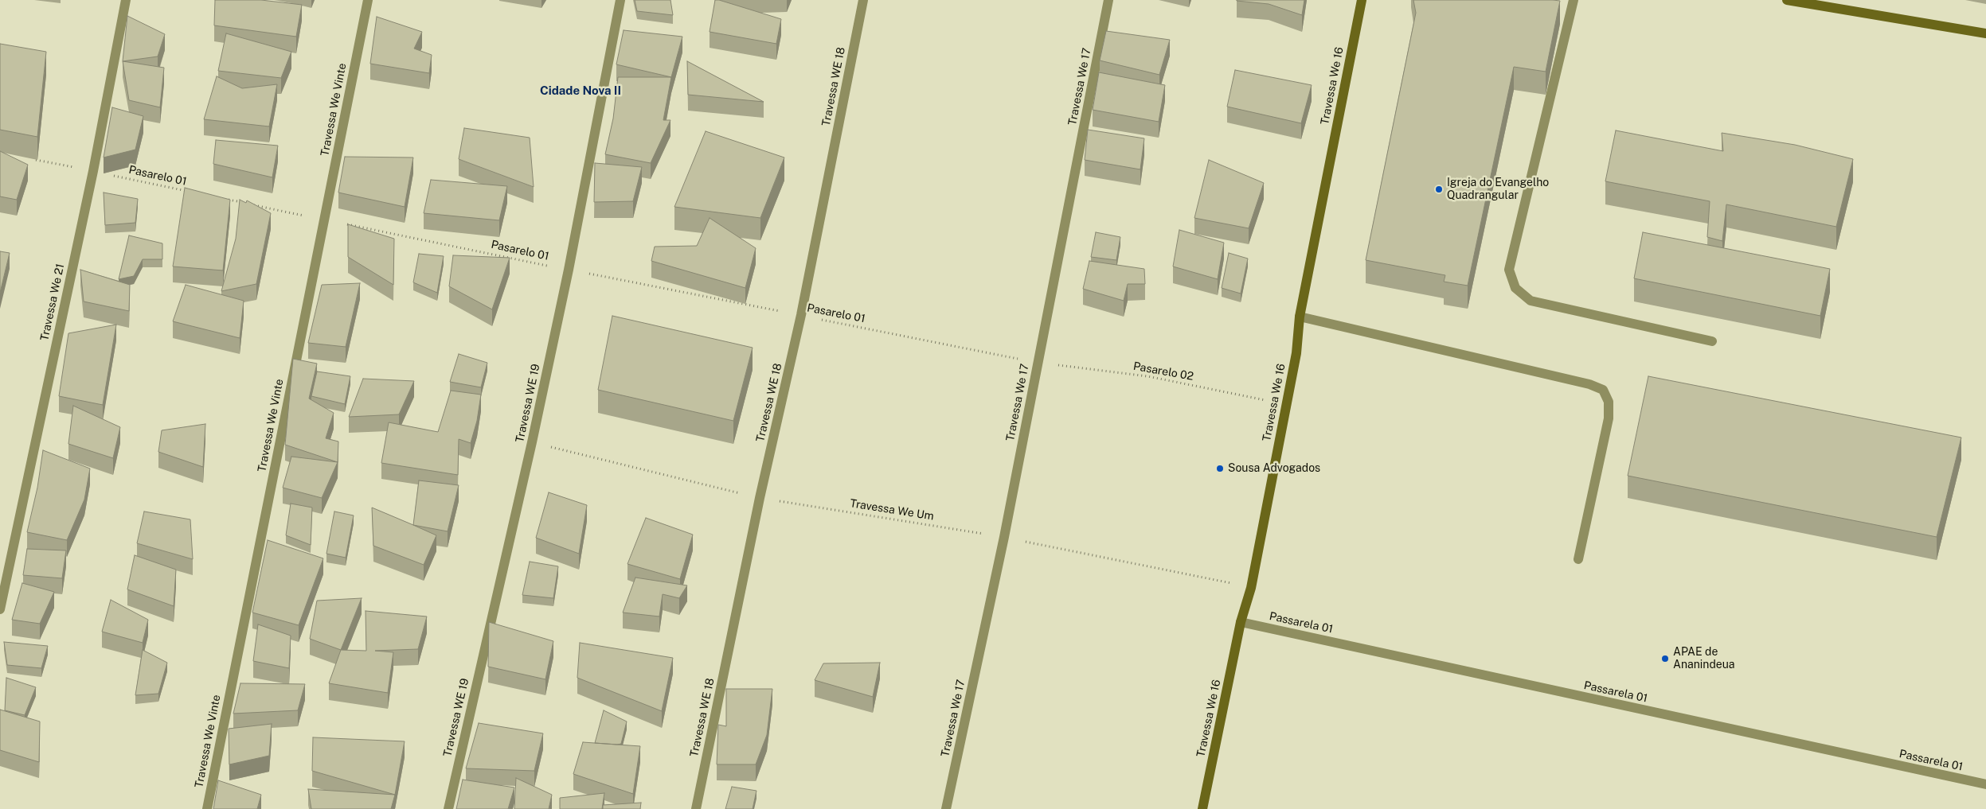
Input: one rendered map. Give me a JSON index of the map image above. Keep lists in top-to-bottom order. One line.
{"streets":{"main road":["Travessa We 16"],"street":["Travessa WE 18","Travessa We 17","Travessa We Vinte","Travessa We 21","Travessa WE 19","Passarela 01"],"path":["Pasarelo 01","Pasarelo 02","Travessa We Um"]},"crossings":[["Travessa We 16","Pasarelo 02"],["Travessa We 16","Travessa We Um"],["Travessa We 16","Passarela 01"],["Travessa WE 18","Pasarelo 01"],["Travessa WE 18","Travessa We Um"],["Travessa We 17","Pasarelo 01"],["Travessa We 17","Pasarelo 02"],["Travessa We 17","Travessa We Um"],["Travessa We Vinte","Pasarelo 01"],["Pasarelo 01","Travessa We 21"],["Pasarelo 01","Pasarelo 02"],["Pasarelo 01","Travessa WE 19"],["Travessa WE 19","Travessa We Um"]],"districts":["Cidade Nova II"],"places":["Igreja do Evangelho Quadrangular","Sousa Advogados","APAE de Ananindeua"]}
